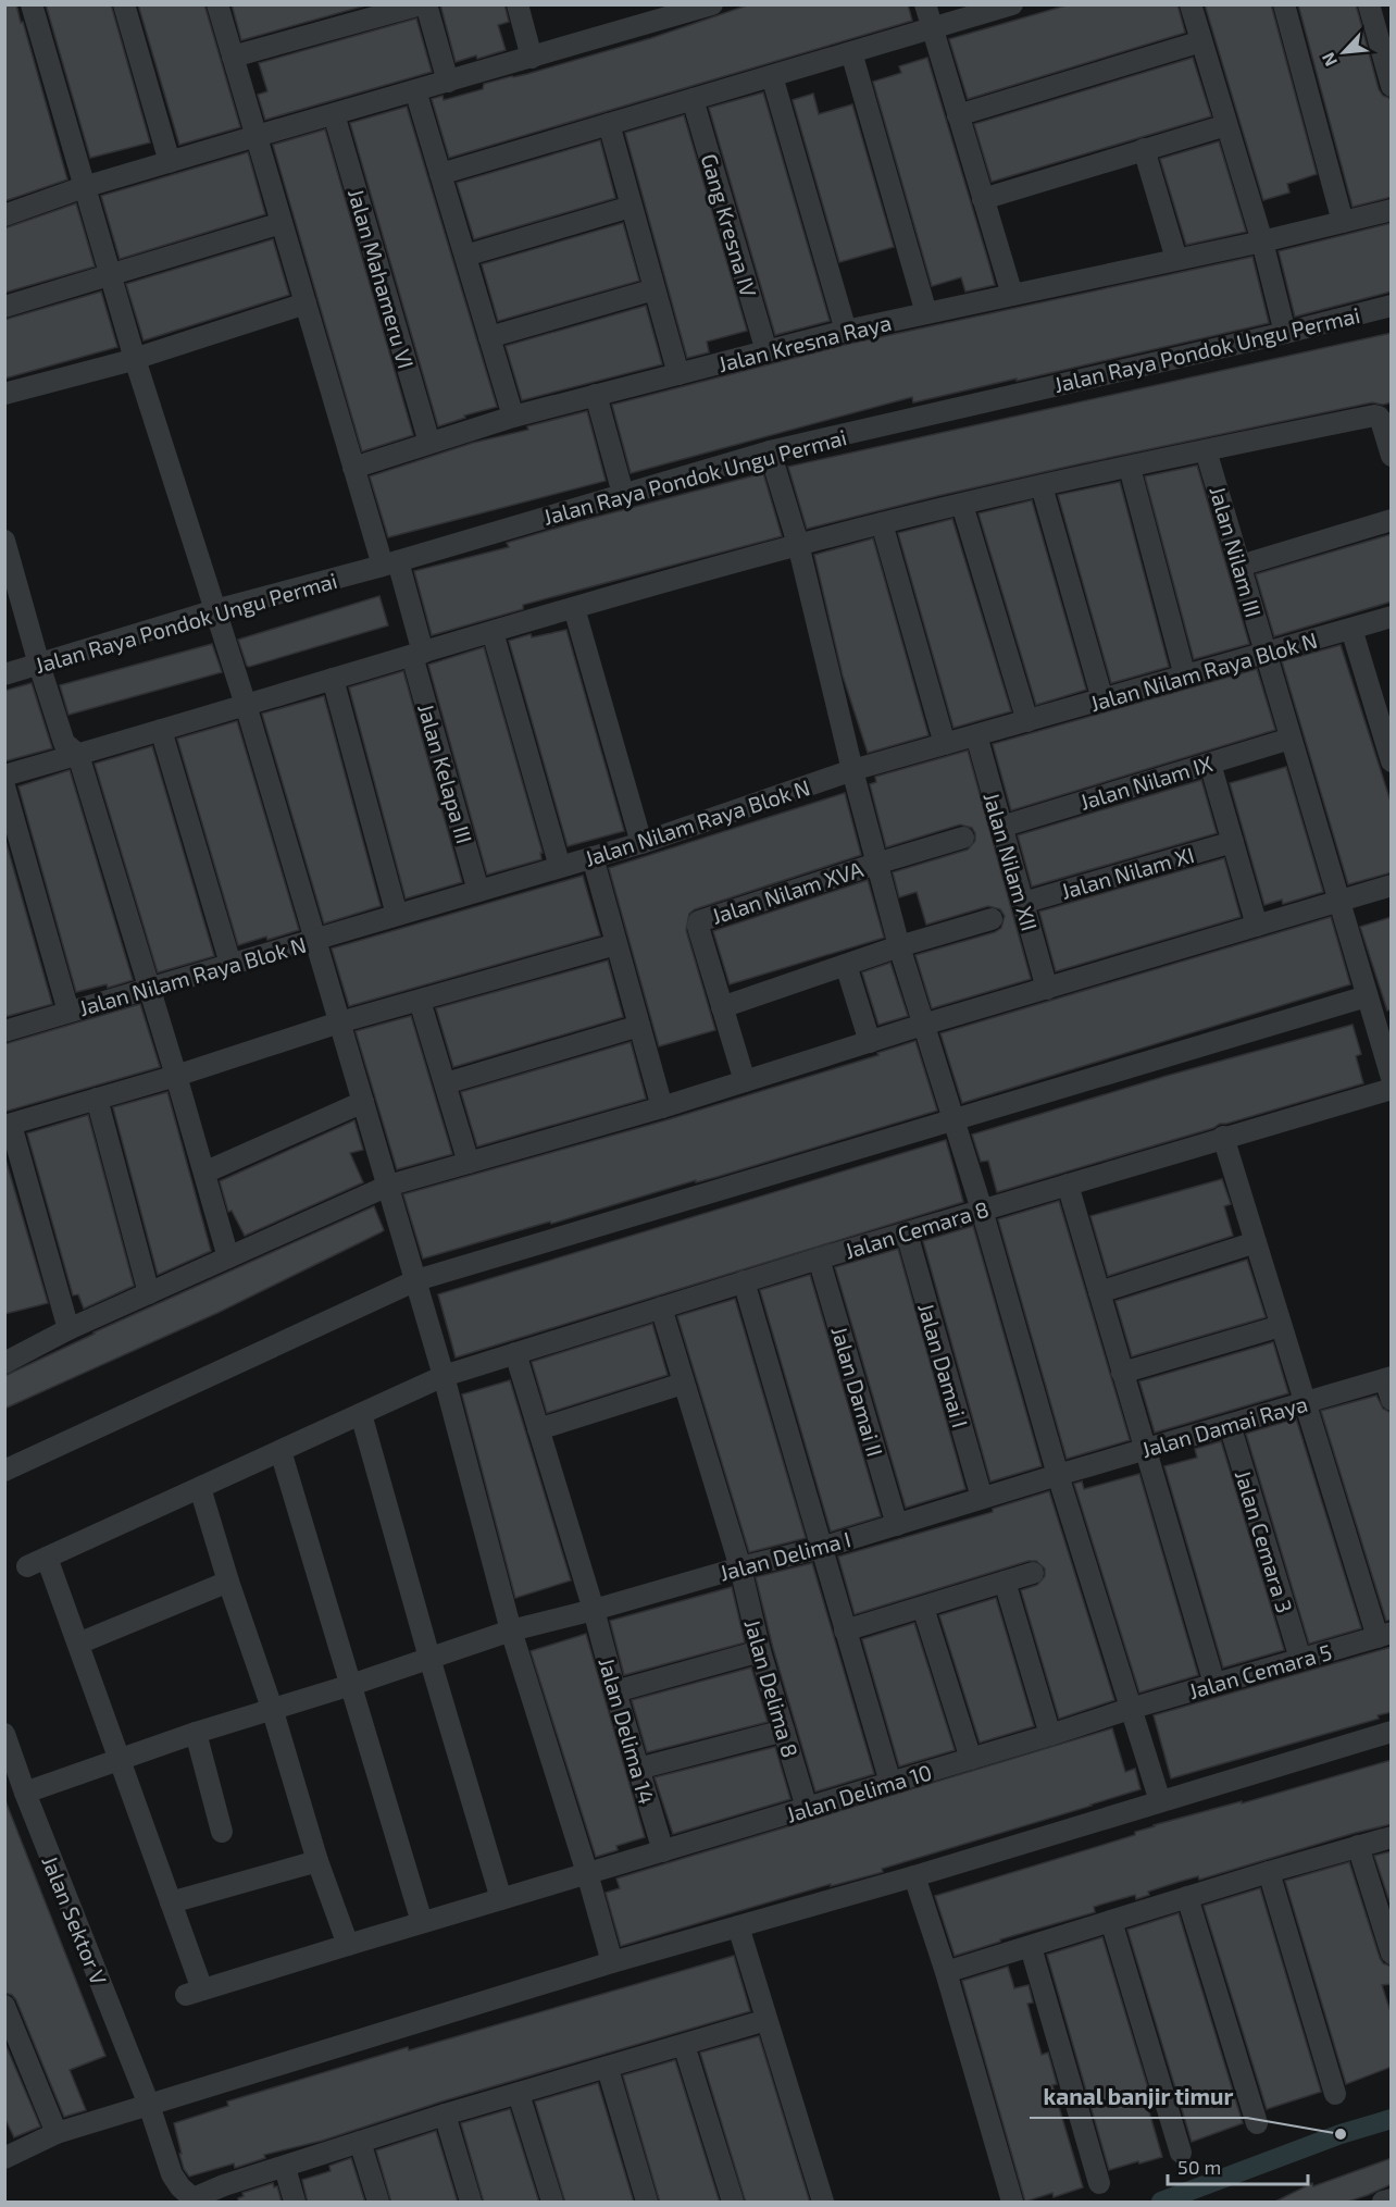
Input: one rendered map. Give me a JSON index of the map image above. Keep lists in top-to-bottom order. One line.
{"streets":{"street":["Gang Kresna IV","Jalan Mahameru VI","Jalan Kresna Raya","Jalan Raya Pondok Ungu Permai","Jalan Nilam III","Jalan Nilam Raya Blok N","Jalan Kelapa III","Jalan Nilam IX","Jalan Nilam XII","Jalan Nilam XI","Jalan Nilam XVA","Jalan Cemara 8","Jalan Damai I","Jalan Damai II","Jalan Damai Raya","Jalan Cemara 3","Jalan Delima I","Jalan Cemara 5","Jalan Delima 8","Jalan Delima 14","Jalan Delima 10","Jalan Sektor V"]},"crossings":[["Gang Kresna IV","Jalan Kresna Raya"],["Jalan Mahameru VI","Jalan Kresna Raya"],["Jalan Kresna Raya","Jalan Kelapa III"],["Jalan Raya Pondok Ungu Permai","Jalan Kelapa III"],["Jalan Nilam III","Jalan Nilam Raya Blok N"],["Jalan Nilam III","Jalan Nilam IX"],["Jalan Nilam Raya Blok N","Jalan Kelapa III"],["Jalan Nilam Raya Blok N","Jalan Nilam XII"],["Jalan Nilam IX","Jalan Nilam XII"],["Jalan Nilam XII","Jalan Nilam XI"],["Jalan Cemara 8","Jalan Damai I"],["Jalan Cemara 8","Jalan Damai II"],["Jalan Cemara 8","Jalan Delima 8"],["Jalan Cemara 8","Jalan Delima 14"],["Jalan Damai I","Jalan Delima I"],["Jalan Damai II","Jalan Delima I"],["Jalan Damai Raya","Jalan Cemara 3"],["Jalan Damai Raya","Jalan Delima I"],["Jalan Cemara 3","Jalan Cemara 5"],["Jalan Delima I","Jalan Delima 8"],["Jalan Delima I","Jalan Delima 14"],["Jalan Delima I","Jalan Sektor V"],["Jalan Cemara 5","Jalan Delima 10"],["Jalan Delima 8","Jalan Delima 10"],["Jalan Delima 14","Jalan Delima 10"]],"places":["kanal banjir timur"],"scale_bar":"50 m","north":"bottom left"}
